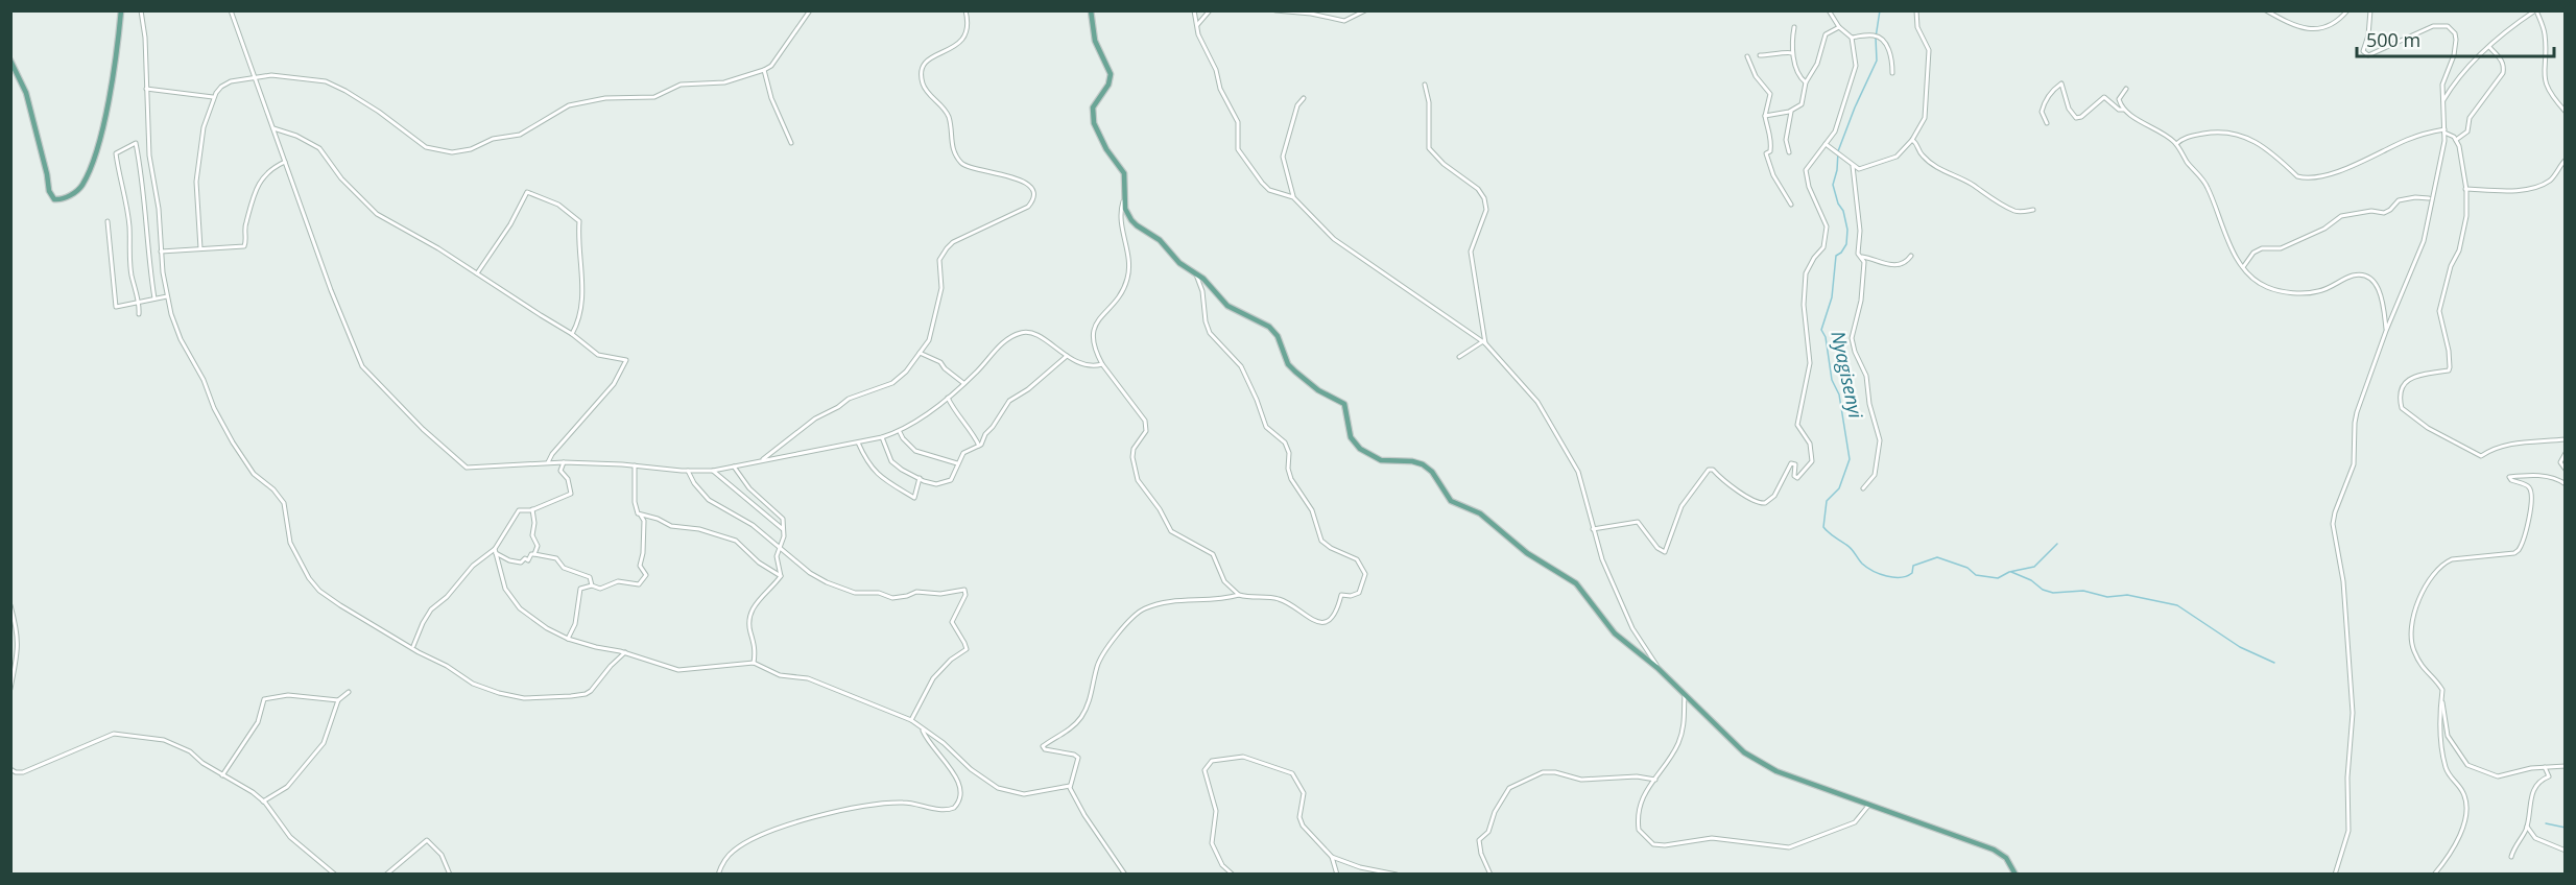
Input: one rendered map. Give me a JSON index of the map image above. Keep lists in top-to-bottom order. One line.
{"water":["Nyagisenyi"],"scale_bar":"500 m"}
